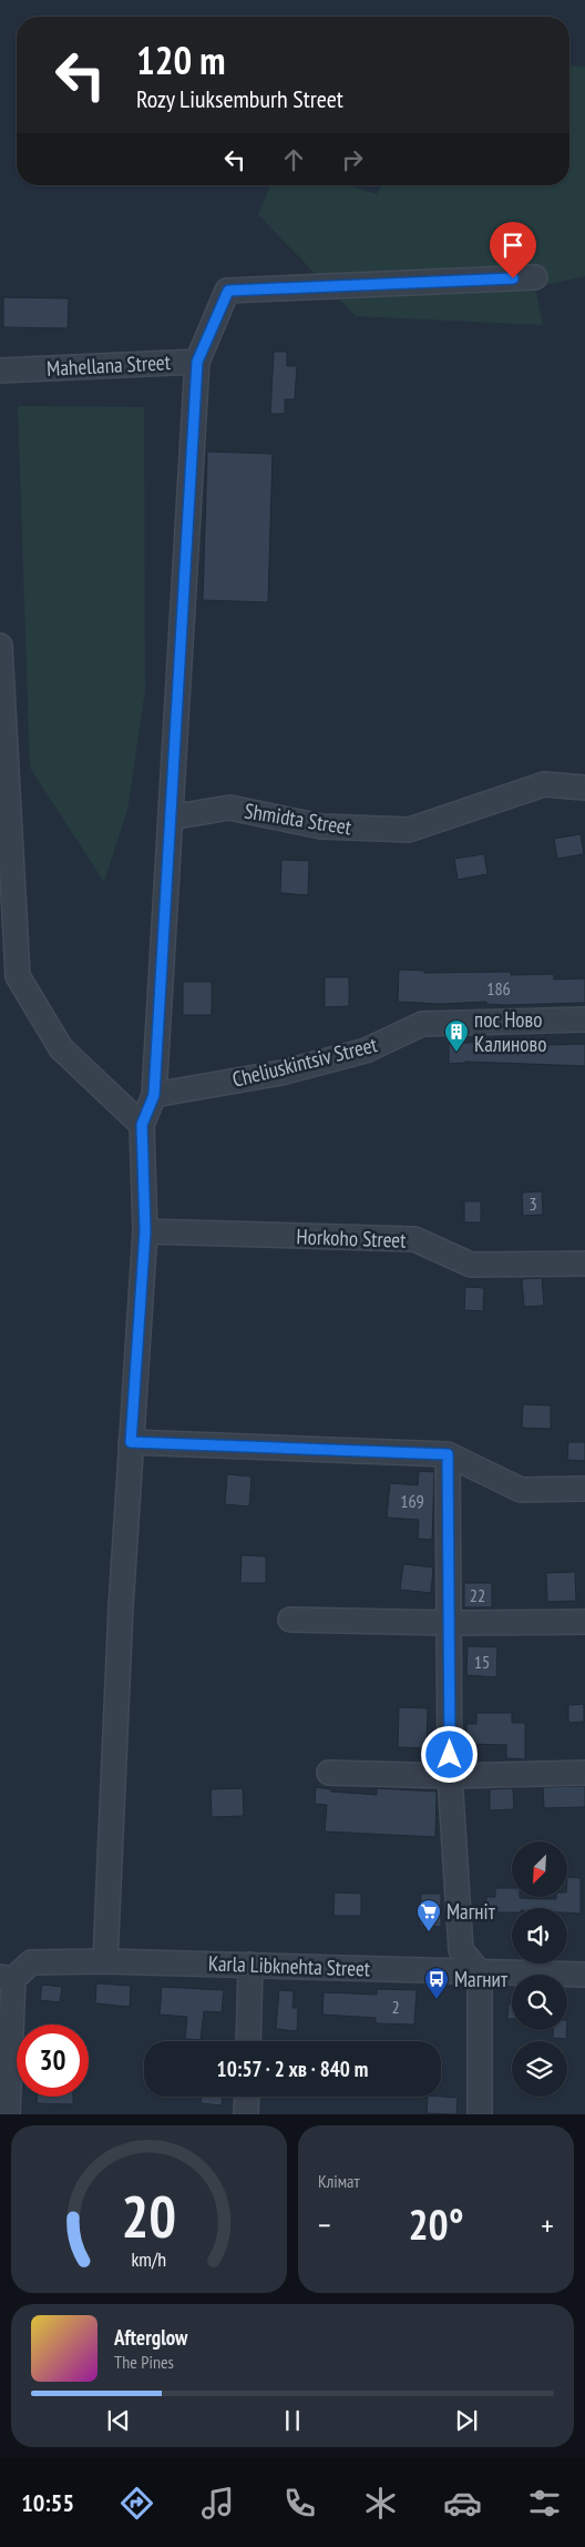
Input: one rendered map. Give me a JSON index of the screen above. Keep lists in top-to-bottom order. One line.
{"streets":{"street":["Mahellana Street","Shmidta Street","Cheliuskintsiv Street","Horkoho Street","Karla Libknehta Street"]},"places":{"building":["пос Ново Калиново"],"supermarket":["Магніт"],"bus stop":["Магнит"]},"house_numbers":["186","3","169","22","15","2"],"north":"bottom left","page":{"turn":["120 m","Rozy Liuksemburh Street"],"limit":"30","trip":"10:57 · 2 хв · 840 m","tile":"Клімат","heat":["−","20°","+"],"song":["Afterglow","The Pines"],"tabs":"10:55","gauge":["20","km/h"]}}
